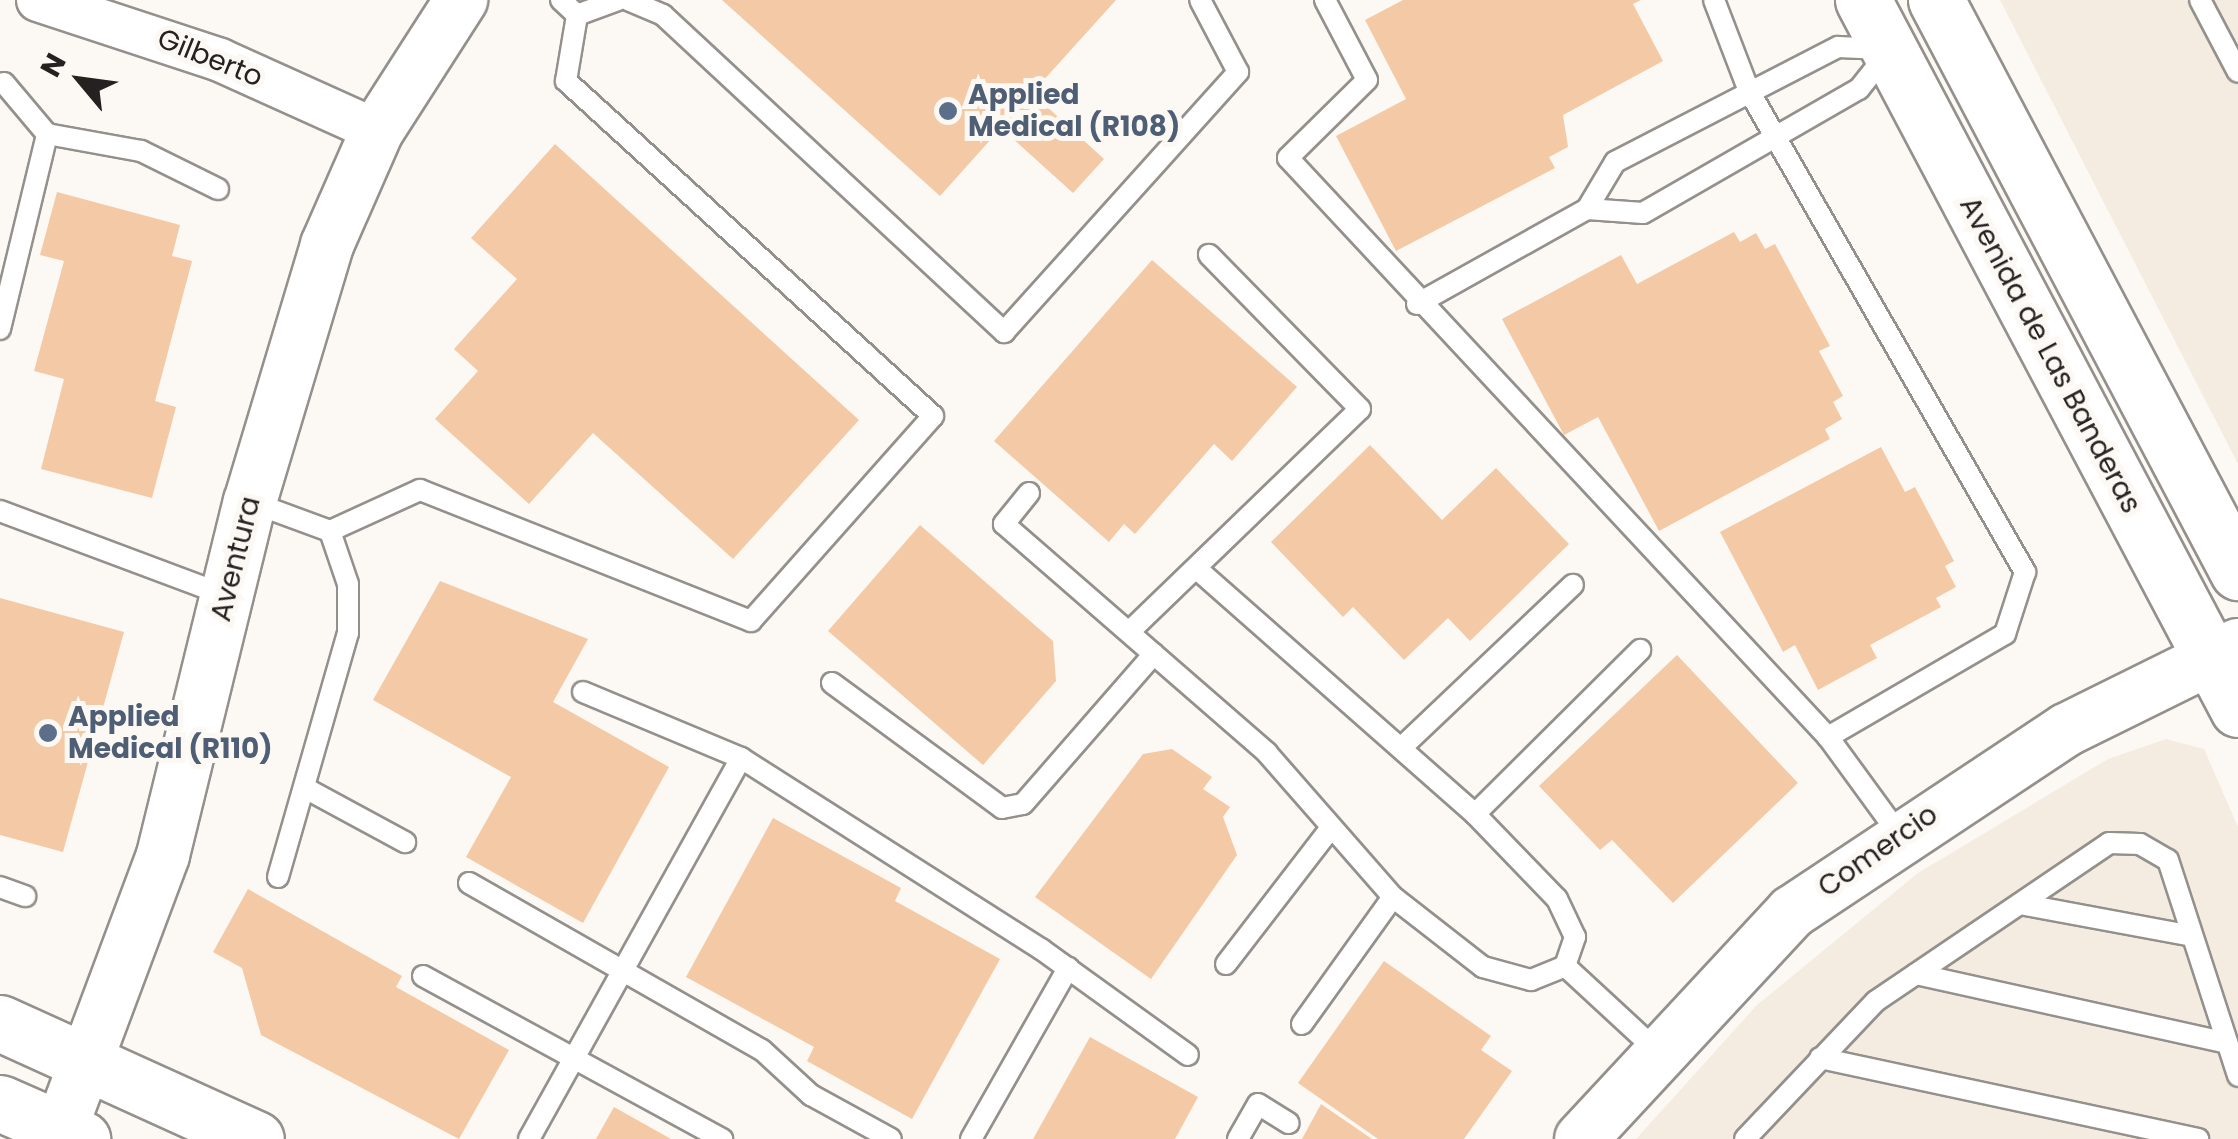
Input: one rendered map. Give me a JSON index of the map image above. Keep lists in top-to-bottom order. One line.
{"streets":{"main road":["Avenida de Las Banderas"],"street":["Gilberto","Aventura","Comercio"]},"crossings":[["Gilberto","Aventura"],["Avenida de Las Banderas","Comercio"]],"places":["Applied Medical (R108)","Applied Medical (R110)"],"north":"top left"}
